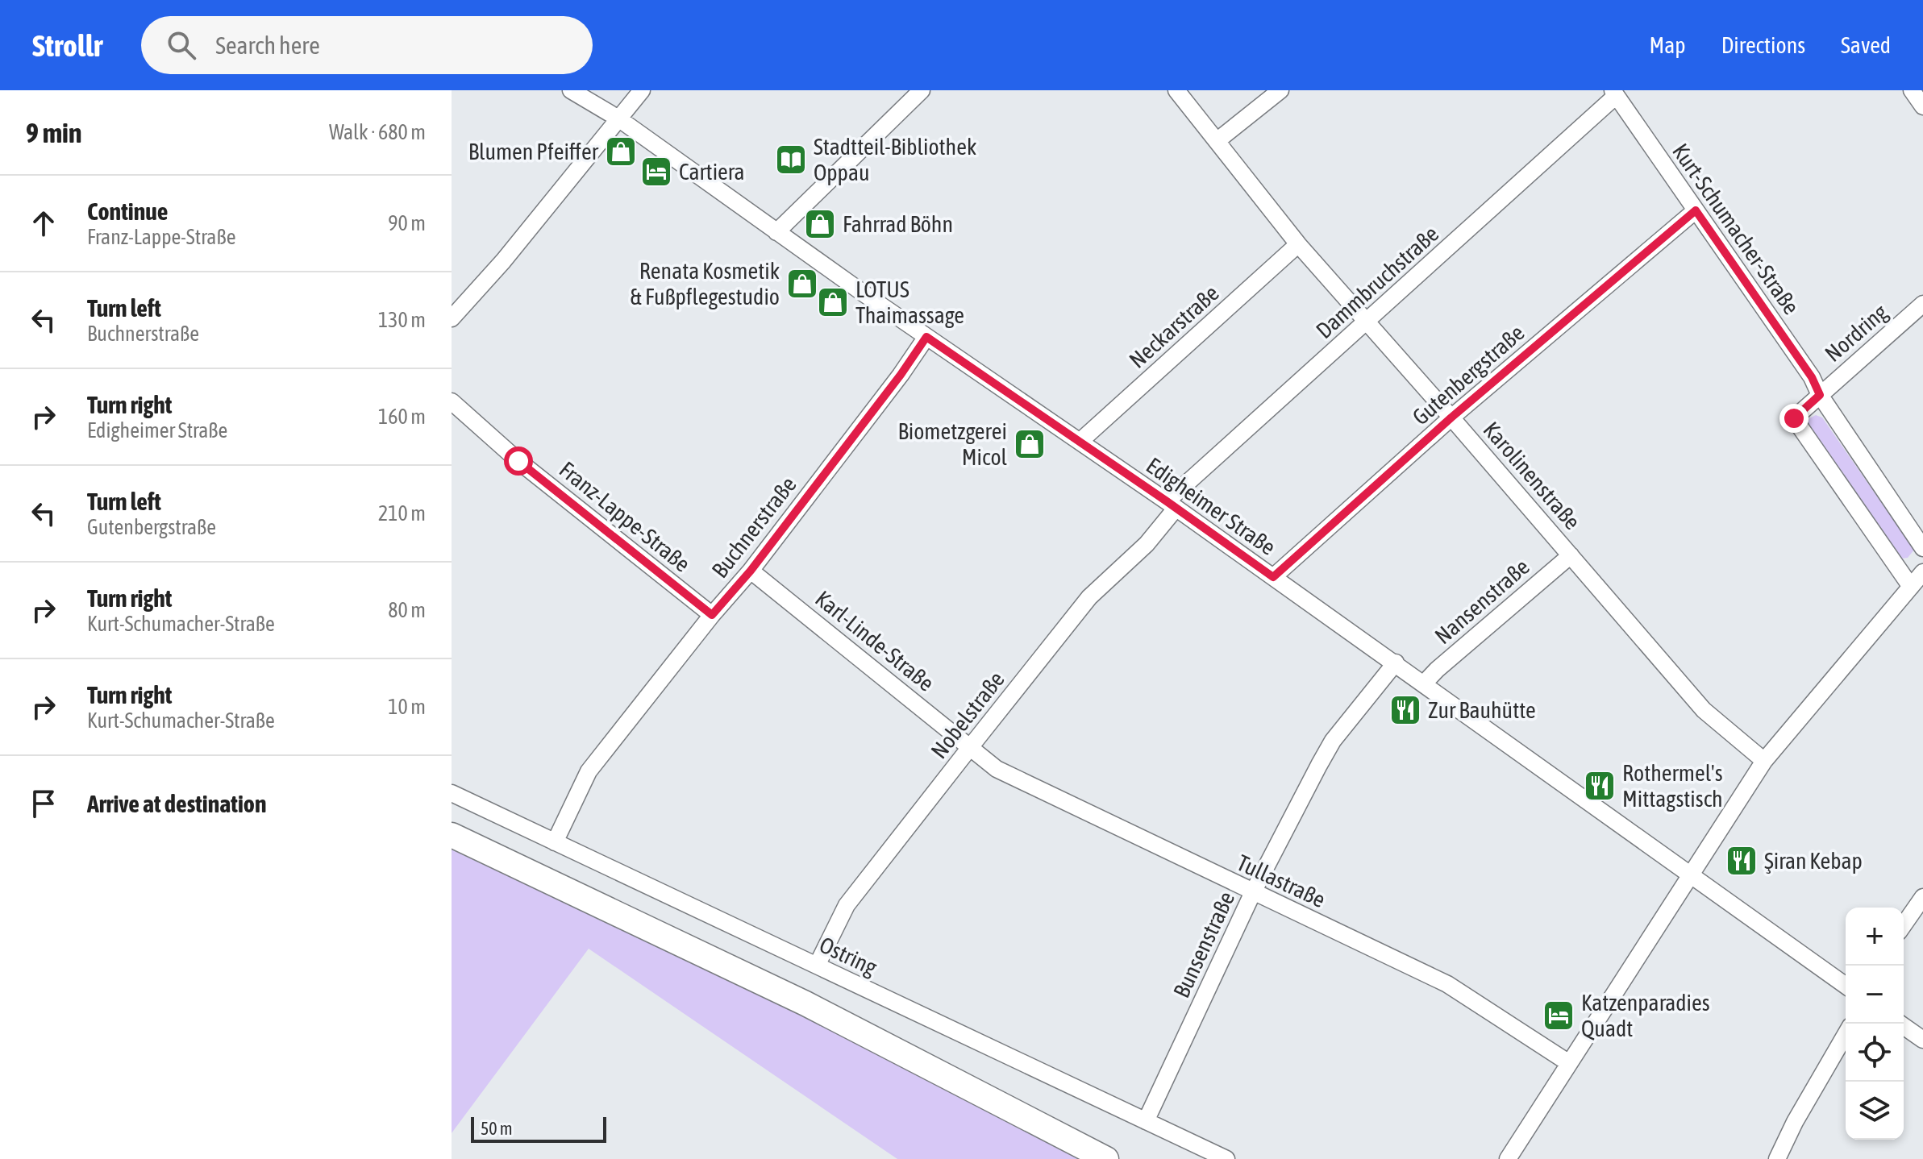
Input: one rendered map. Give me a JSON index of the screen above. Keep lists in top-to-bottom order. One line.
{"streets":{"street":["Kurt-Schumacher-Straße","Dammbruchstraße","Neckarstraße","Nordring","Gutenbergstraße","Karolinenstraße","Edigheimer Straße","Franz-Lappe-Straße","Buchnerstraße","Nansenstraße","Karl-Linde-Straße","Nobelstraße","Tullastraße","Bunsenstraße","Ostring"]},"crossings":[["Kurt-Schumacher-Straße","Dammbruchstraße"],["Kurt-Schumacher-Straße","Nordring"],["Kurt-Schumacher-Straße","Gutenbergstraße"],["Dammbruchstraße","Karolinenstraße"],["Dammbruchstraße","Edigheimer Straße"],["Dammbruchstraße","Nobelstraße"],["Neckarstraße","Karolinenstraße"],["Neckarstraße","Edigheimer Straße"],["Gutenbergstraße","Karolinenstraße"],["Gutenbergstraße","Edigheimer Straße"],["Karolinenstraße","Nansenstraße"],["Edigheimer Straße","Buchnerstraße"],["Edigheimer Straße","Nansenstraße"],["Edigheimer Straße","Nobelstraße"],["Edigheimer Straße","Bunsenstraße"],["Franz-Lappe-Straße","Buchnerstraße"],["Buchnerstraße","Karl-Linde-Straße"],["Buchnerstraße","Ostring"],["Karl-Linde-Straße","Nobelstraße"],["Karl-Linde-Straße","Tullastraße"],["Nobelstraße","Tullastraße"],["Nobelstraße","Ostring"],["Tullastraße","Bunsenstraße"],["Bunsenstraße","Ostring"]],"places":{"shop":["Blumen Pfeiffer","Fahrrad Böhn","Renata Kosmetik & Fußpflegestudio","LOTUS Thaimassage","Biometzgerei Micol"],"library":["Stadtteil-Bibliothek Oppau"],"hotel":["Cartiera","Katzenparadies Quadt"],"restaurant":["Zur Bauhütte","Rothermel's Mittagstisch","Şiran Kebap"]},"scale_bar":"50 m","page":{"header":"Strollr","search":"Search here","nav":["Map","Directions","Saved"],"heading":["9 min","Walk · 680 m"],"list":[["Continue","Franz-Lappe-Straße","90 m"],["Turn left","Buchnerstraße","130 m"],["Turn right","Edigheimer Straße","160 m"],["Turn left","Gutenbergstraße","210 m"],["Turn right","Kurt-Schumacher-Straße","80 m"],["Turn right","Kurt-Schumacher-Straße","10 m"],"Arrive at destination"],"map_buttons":["+","−"],"scale":"50 m"}}
